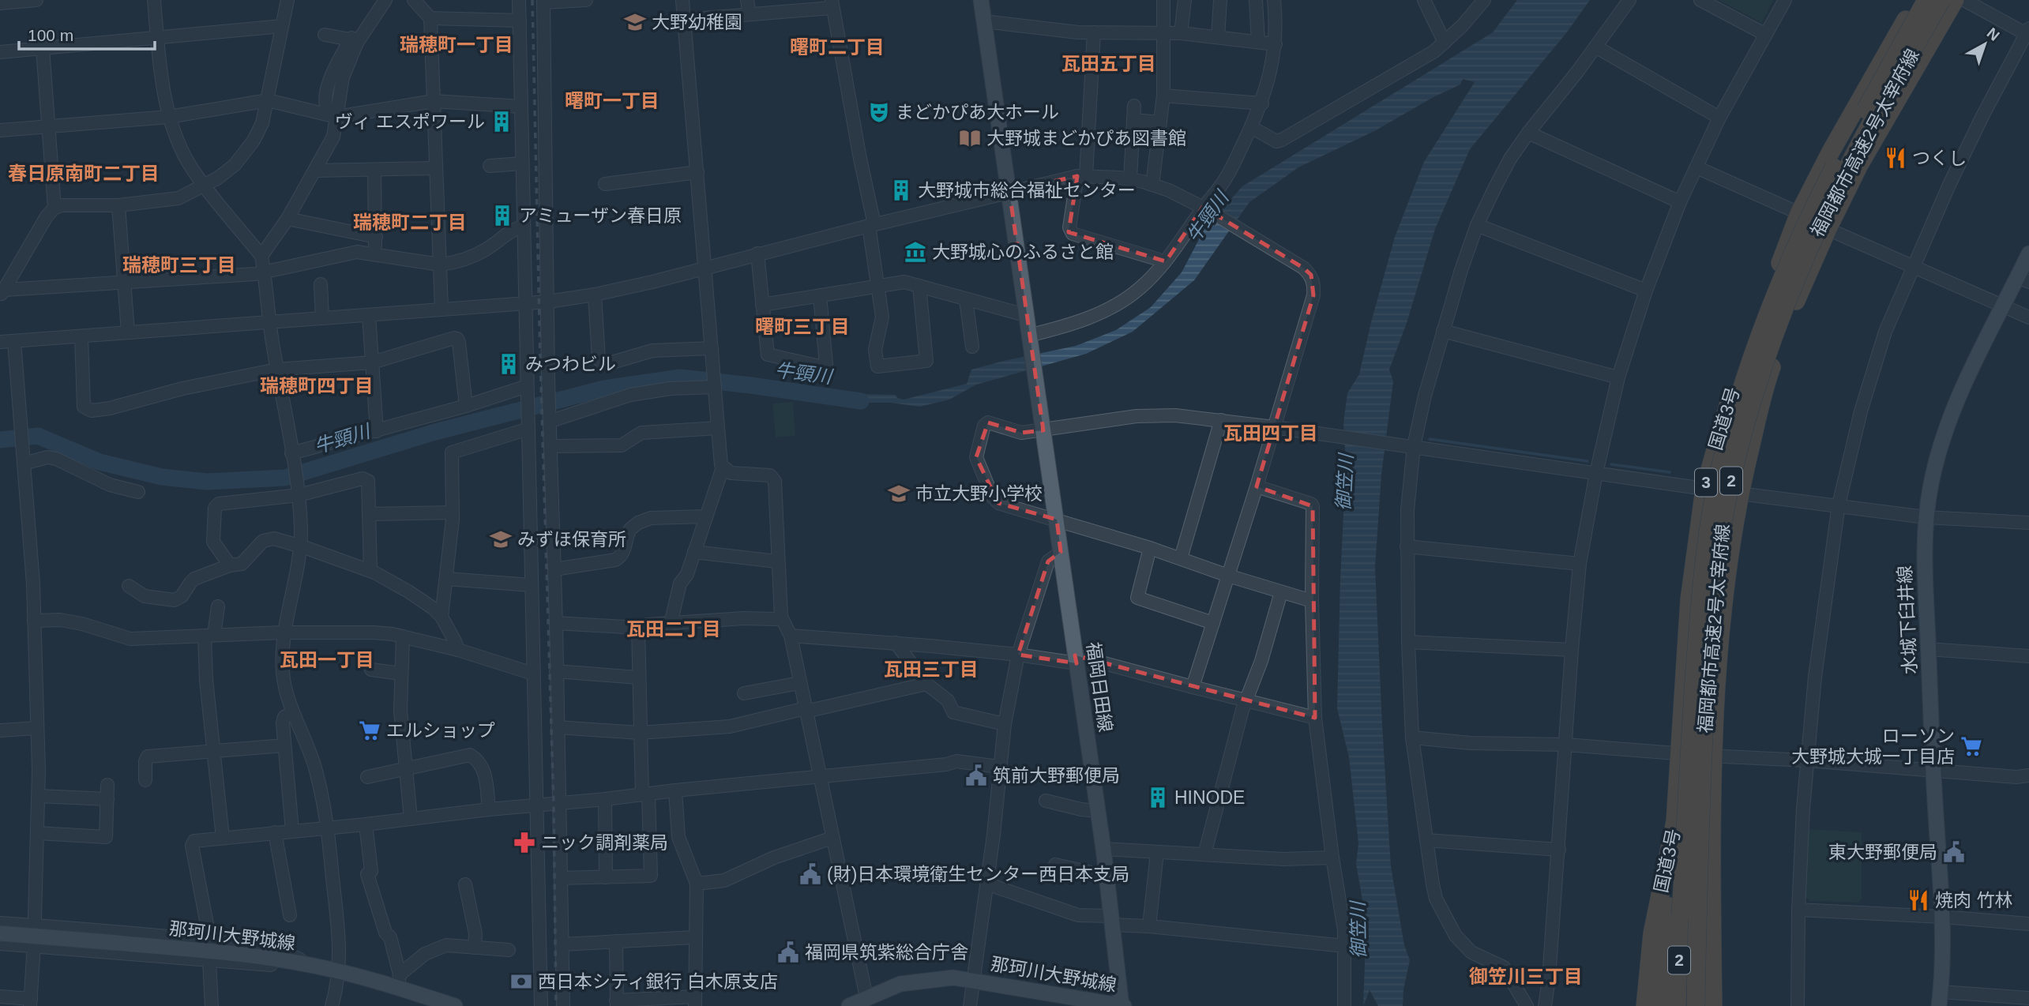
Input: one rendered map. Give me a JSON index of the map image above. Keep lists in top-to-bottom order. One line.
{"streets":{"highway":["福岡都市高速2号太宰府線","国道3号","2","3"],"main road":["水城下臼井線","福岡日田線","那珂川大野城線"]},"crossings":[["福岡日田線","那珂川大野城線"]],"districts":["瑞穂町一丁目","曙町二丁目","瓦田五丁目","曙町一丁目","春日原南町二丁目","瑞穂町二丁目","瑞穂町三丁目","曙町三丁目","瑞穂町四丁目","瓦田四丁目","瓦田二丁目","瓦田一丁目","瓦田三丁目","御笠川三丁目"],"water":["牛頸川","御笠川"],"places":{"school or university":["大野幼稚園","市立大野小学校","みずほ保育所"],"theatre":["まどかぴあ大ホール"],"building":["ヴィ エスポワール","大野城市総合福祉センター","アミューザン春日原","みつわビル","HINODE"],"library":["大野城まどかぴあ図書館"],"restaurant":["つくし","焼肉 竹林"],"museum":["大野城心のふるさと館"],"supermarket":["エルショップ","ローソン 大野城大城一丁目店"],"public building":["筑前大野郵便局","東大野郵便局","(財)日本環境衛生センター西日本支局","福岡県筑紫総合庁舎"],"pharmacy":["ニック調剤薬局"],"bank":["西日本シティ銀行 白木原支店"]},"scale_bar":"100 m","north":"top right"}
